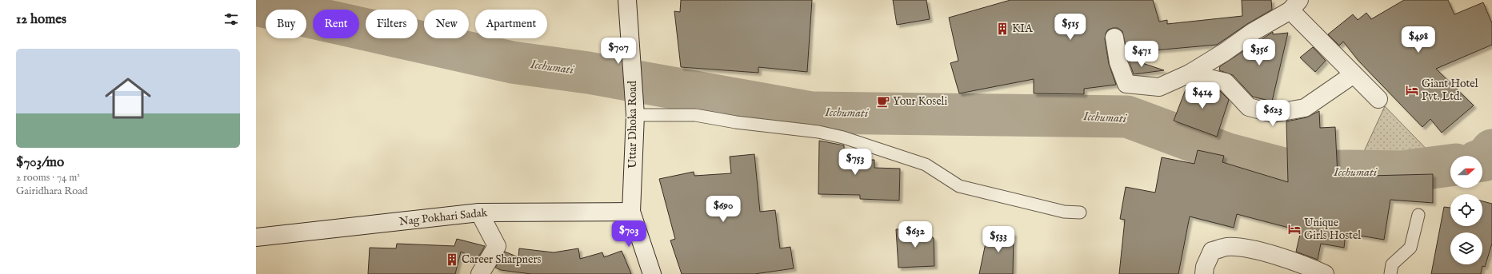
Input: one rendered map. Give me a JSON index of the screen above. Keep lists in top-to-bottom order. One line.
{"streets":{"street":["Uttar Dhoka Road","Nag Pokhari Sadak"]},"crossings":[["Uttar Dhoka Road","Nag Pokhari Sadak"]],"water":["Icchumati"],"places":{"building":["KIA","Career Sharpners"],"hotel":["Giant Hotel Pvt. Ltd.","Unique Girls Hostel"],"cafe":["Your Koseli"]},"north":"right","page":{"heading":"12 homes","chip":["Buy","Rent","Filters","New","Apartment"],"price":["$515","$498","$707","$356","$471","$414","$623","$753","$690","$703","$632","$533"],"list":[{"name":"$703/mo","note":"2 rooms · 74 m² · Gairidhara Road"}]}}
